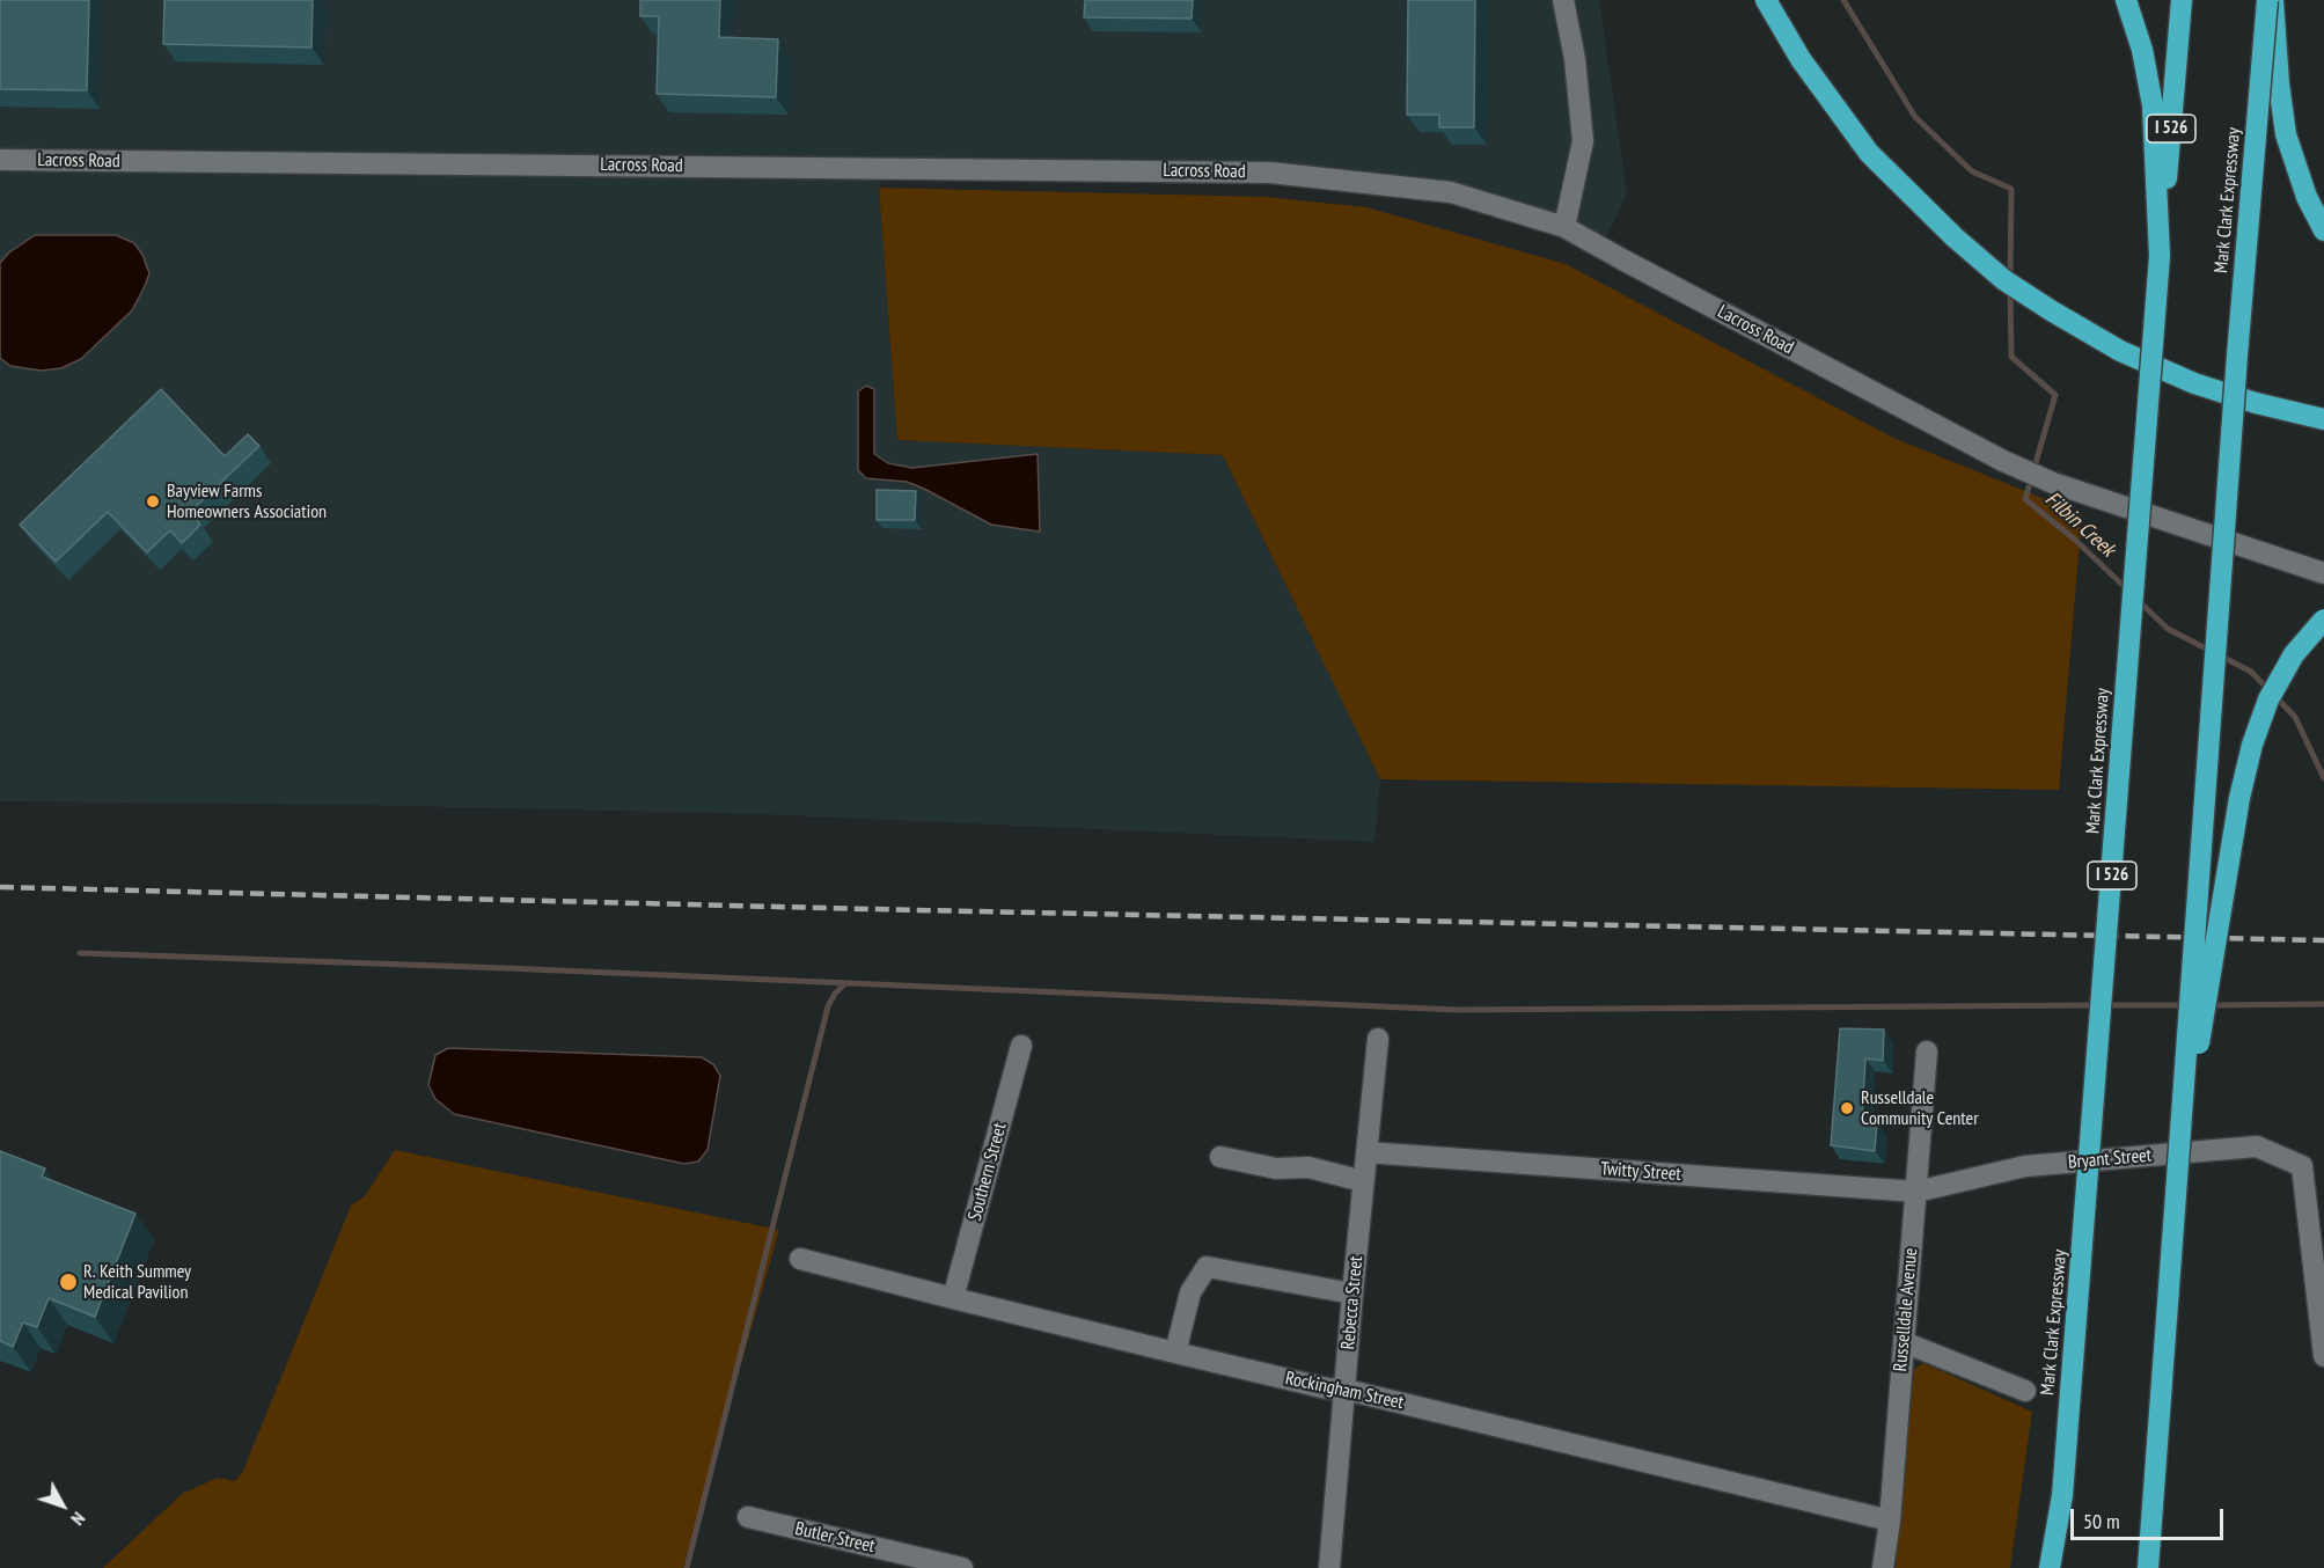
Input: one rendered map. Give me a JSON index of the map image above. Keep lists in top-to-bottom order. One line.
{"streets":{"highway":["I 526","Mark Clark Expressway"],"street":["Lacross Road","Bryant Street","Southern Street","Twitty Street","Rebecca Street","Russelldale Avenue","Rockingham Street","Butler Street"]},"crossings":[["Bryant Street","Twitty Street"],["Bryant Street","Russelldale Avenue"],["Southern Street","Rockingham Street"],["Twitty Street","Rebecca Street"],["Twitty Street","Russelldale Avenue"],["Rebecca Street","Rockingham Street"],["Russelldale Avenue","Rockingham Street"]],"water":["Filbin Creek"],"places":["Bayview Farms Homeowners Association","Russelldale Community Center","R. Keith Summey Medical Pavilion"],"scale_bar":"50 m","north":"bottom right"}
